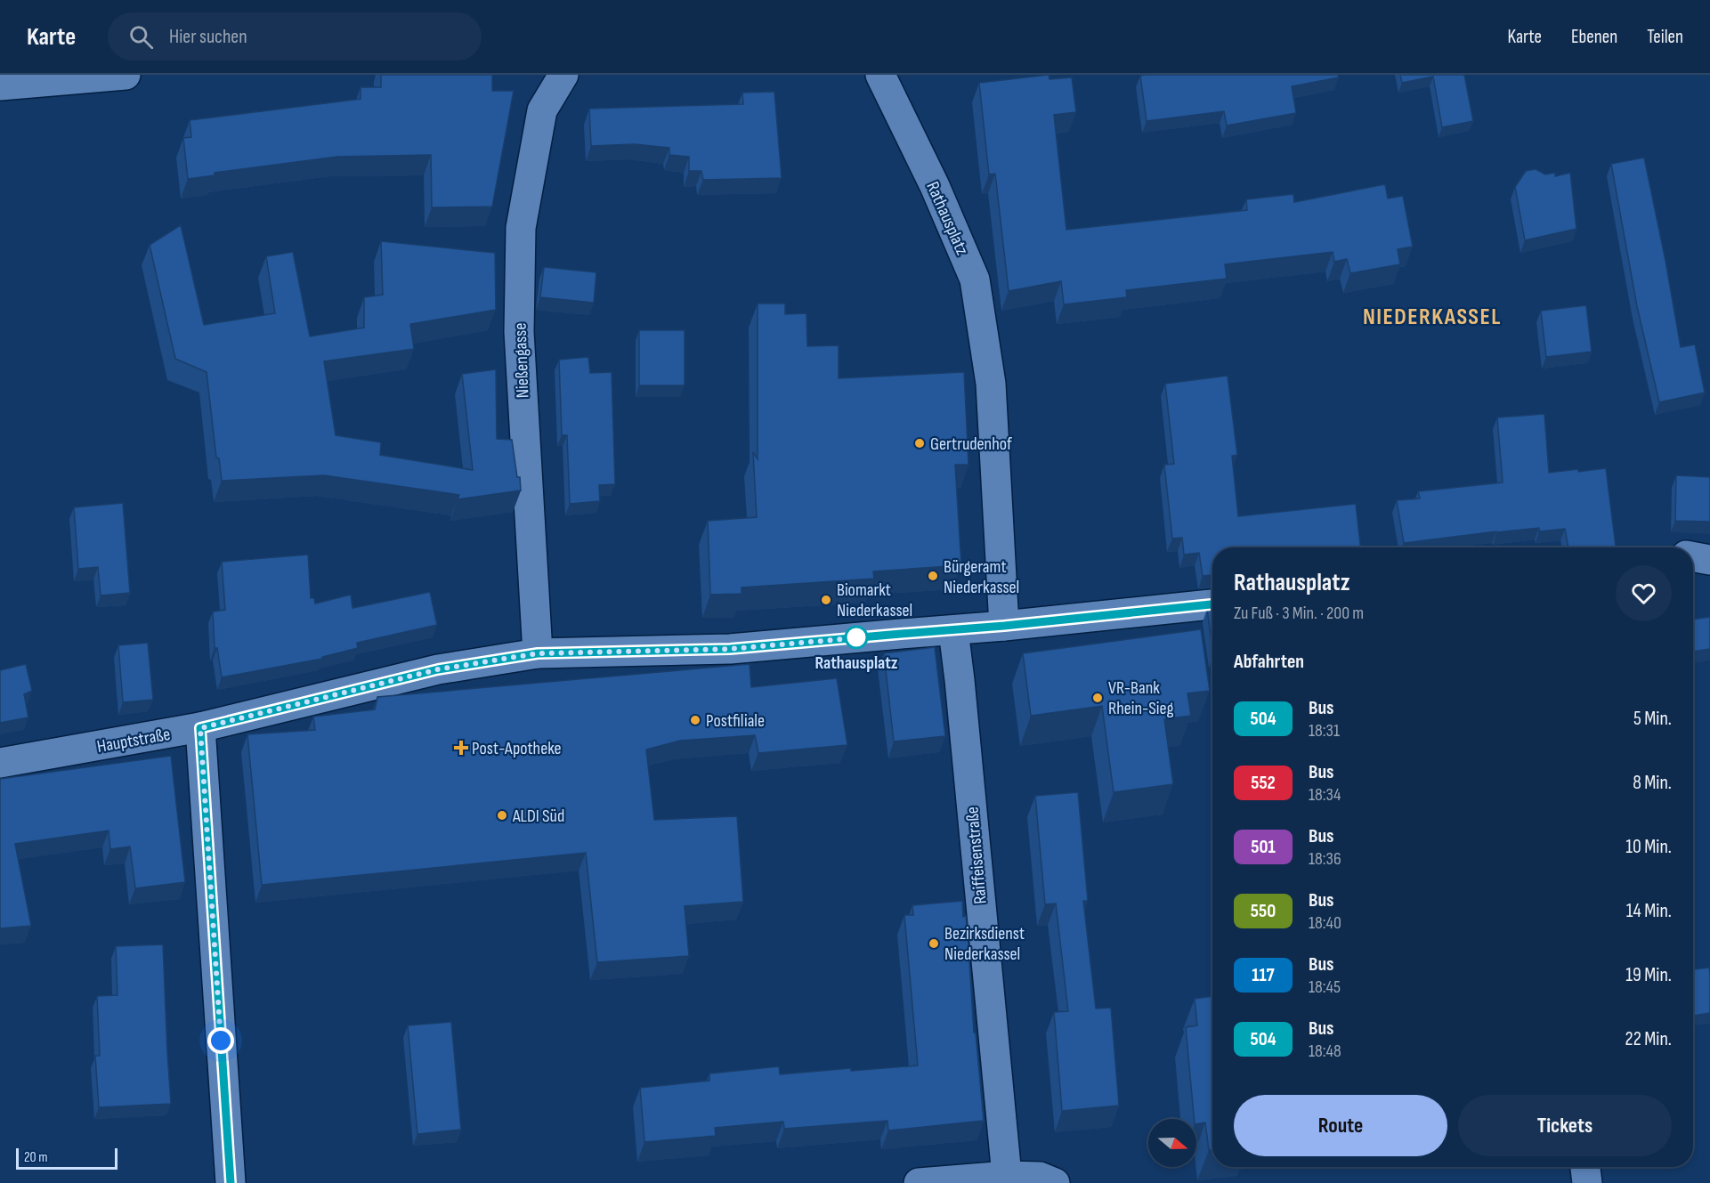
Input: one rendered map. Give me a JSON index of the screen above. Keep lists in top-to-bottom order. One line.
{"streets":{"street":["Rathausplatz","Nießengasse","Hauptstraße","Raiffeisenstraße"]},"crossings":[["Rathausplatz","Hauptstraße"],["Nießengasse","Hauptstraße"],["Hauptstraße","Raiffeisenstraße"]],"districts":["NIEDERKASSEL"],"places":{"other":["Gertrudenhof","Bürgeramt Niederkassel","Biomarkt Niederkassel","Rathausplatz","VR-Bank Rhein-Sieg","Postfiliale","ALDI Süd","Bezirksdienst Niederkassel"],"health":["Post-Apotheke"]},"lines":["bus line 504"],"scale_bar":"20 m","north":"right","page":{"header":"Karte","search":"Hier suchen","nav":["Karte","Ebenen","Teilen"],"heading":[["Rathausplatz","Zu Fuß · 3 Min. · 200 m"],"Abfahrten"],"list":[{"mark":"504","name":"Bus","note":"18:31","value":"5 Min."},{"mark":"552","name":"Bus","note":"18:34","value":"8 Min."},{"mark":"501","name":"Bus","note":"18:36","value":"10 Min."},{"mark":"550","name":"Bus","note":"18:40","value":"14 Min."},{"mark":"117","name":"Bus","note":"18:45","value":"19 Min."},{"mark":"504","name":"Bus","note":"18:48","value":"22 Min."}],"buttons":["Route","Tickets"],"scale":"20 m"}}
